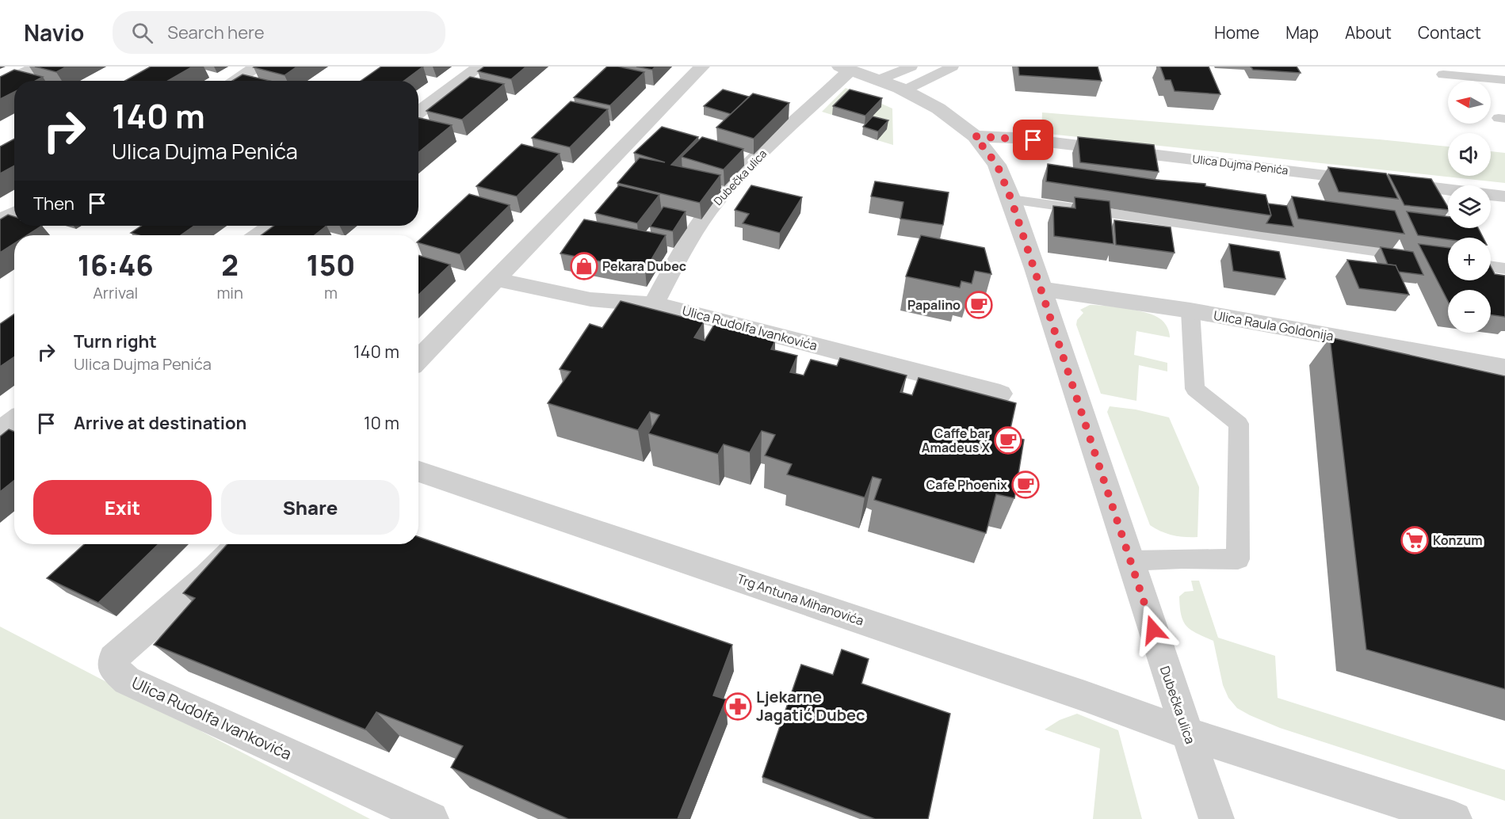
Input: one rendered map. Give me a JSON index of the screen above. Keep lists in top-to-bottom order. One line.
{"streets":{"street":["Ulica Dujma Penića","Dubečka ulica","Ulica Raula Goldonija","Ulica Rudolfa Ivankovića","Trg Antuna Mihanovića"]},"crossings":[["Ulica Dujma Penića","Dubečka ulica"],["Dubečka ulica","Ulica Raula Goldonija"],["Dubečka ulica","Ulica Rudolfa Ivankovića"],["Dubečka ulica","Trg Antuna Mihanovića"]],"places":{"shop":["Pekara Dubec"],"cafe":["Papalino","Caffe bar Amadeus X","Cafe Phoenix"],"supermarket":["Konzum"],"pharmacy":["Ljekarne Jagatić Dubec"]},"north":"left","page":{"header":"Navio","search":"Search here","nav":["Home","Map","About","Contact"],"map_buttons":["+","−"],"turn":["140 m","Ulica Dujma Penića"],"then":"Then","eta":["16:46","Arrival","2","min","150","m"],"list":[{"name":"Turn right","note":"Ulica Dujma Penića","value":"140 m"},{"name":"Arrive at destination","value":"10 m"}],"buttons":["Exit","Share"]}}
